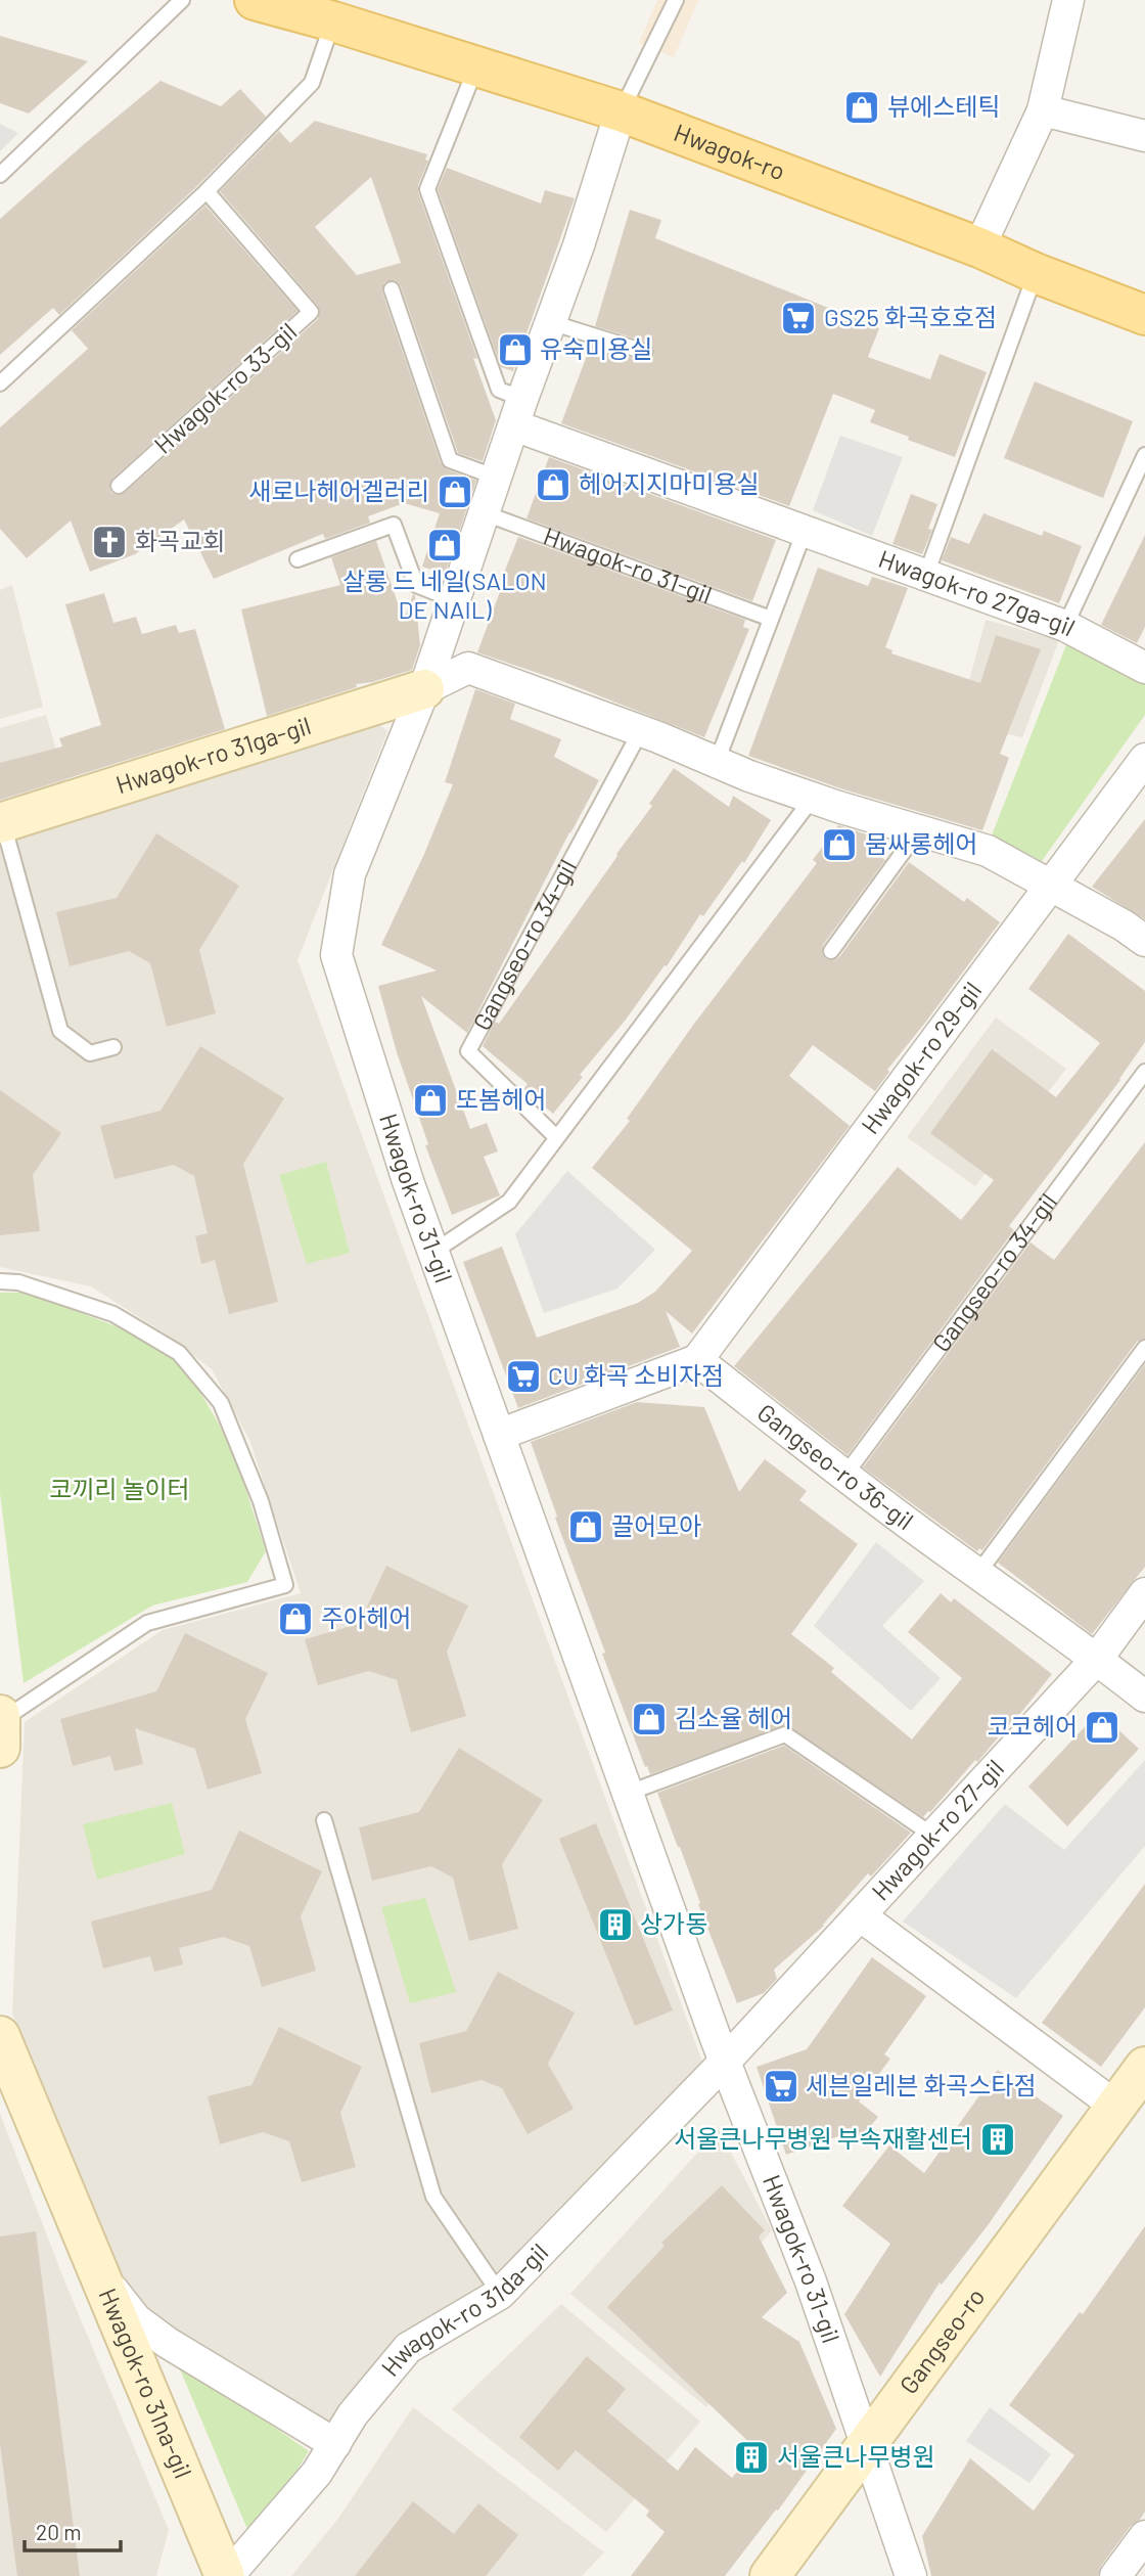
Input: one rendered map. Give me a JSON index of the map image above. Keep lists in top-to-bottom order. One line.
{"streets":{"main road":["Hwagok-ro"],"street":["Hwagok-ro 31-gil","Hwagok-ro 27ga-gil","Hwagok-ro 31ga-gil","Hwagok-ro 29-gil","Gangseo-ro 36-gil","Hwagok-ro 27-gil","Hwagok-ro 31da-gil","Gangseo-ro","Hwagok-ro 31na-gil"],"lane":["Hwagok-ro 33-gil","Gangseo-ro 34-gil"]},"crossings":[["Hwagok-ro","Hwagok-ro 31-gil"],["Hwagok-ro 31-gil","Hwagok-ro 27ga-gil"],["Hwagok-ro 31-gil","Hwagok-ro 31ga-gil"],["Hwagok-ro 31-gil","Hwagok-ro 27-gil"],["Hwagok-ro 31-gil","Hwagok-ro 31da-gil"],["Hwagok-ro 31-gil","Gangseo-ro"],["Gangseo-ro 34-gil","Gangseo-ro 36-gil"],["Hwagok-ro 29-gil","Gangseo-ro 36-gil"],["Gangseo-ro 36-gil","Hwagok-ro 27-gil"],["Hwagok-ro 27-gil","Hwagok-ro 31da-gil"],["Hwagok-ro 31da-gil","Hwagok-ro 31na-gil"]],"parks":["코끼리 놀이터"],"places":{"shop":["뷰에스테틱","유숙미용실","헤어지지마미용실","새로나헤어겔러리","살롱 드 네일(SALON DE NAIL)","뭄싸롱헤어","또봄헤어","끌어모아","주아헤어","김소율 헤어","코코헤어"],"supermarket":["GS25 화곡호호점","CU 화곡 소비자점","세븐일레븐 화곡스타점"],"church":["화곡교회"],"building":["상가동","서울큰나무병원 부속재활센터","서울큰나무병원"]},"scale_bar":"20 m"}
